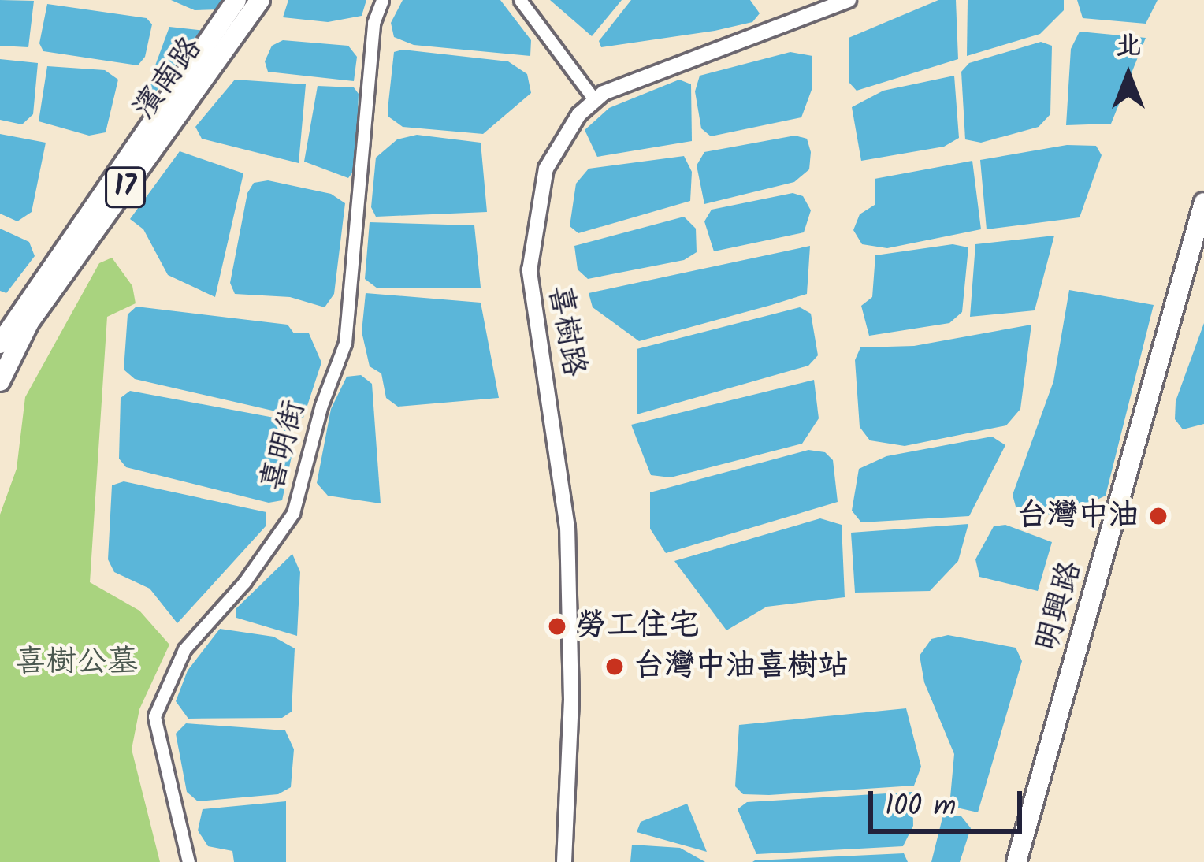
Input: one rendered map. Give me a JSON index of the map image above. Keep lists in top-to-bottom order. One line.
{"streets":{"main road":["濱南路","17","明興路"],"street":["喜樹路","喜明街"]},"parks":["喜樹公墓"],"places":["台灣中油","勞工住宅","台灣中油喜樹站"],"scale_bar":"100 m","north":"top"}
